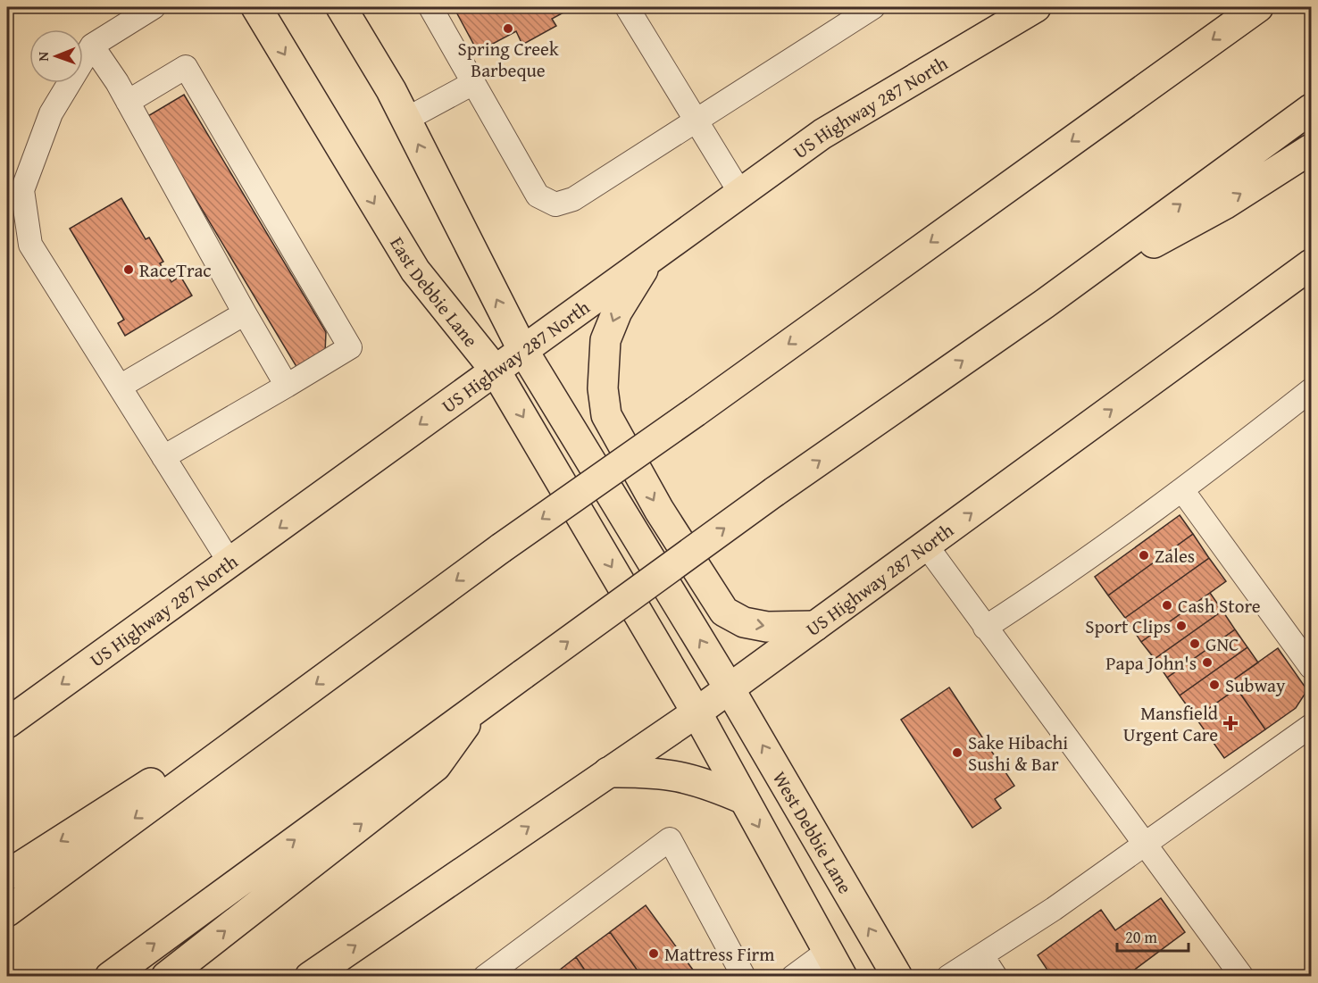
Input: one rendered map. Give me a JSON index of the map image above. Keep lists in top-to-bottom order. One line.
{"streets":{"main road":["US Highway 287 North","East Debbie Lane","West Debbie Lane"]},"crossings":[["US Highway 287 North","East Debbie Lane"],["US Highway 287 North","West Debbie Lane"]],"places":{"other":["Spring Creek Barbeque","RaceTrac","Zales","Cash Store","Sport Clips","GNC","Papa John's","Subway","Sake Hibachi Sushi & Bar","Mattress Firm"],"health":["Mansfield Urgent Care"]},"scale_bar":"20 m","north":"left"}
